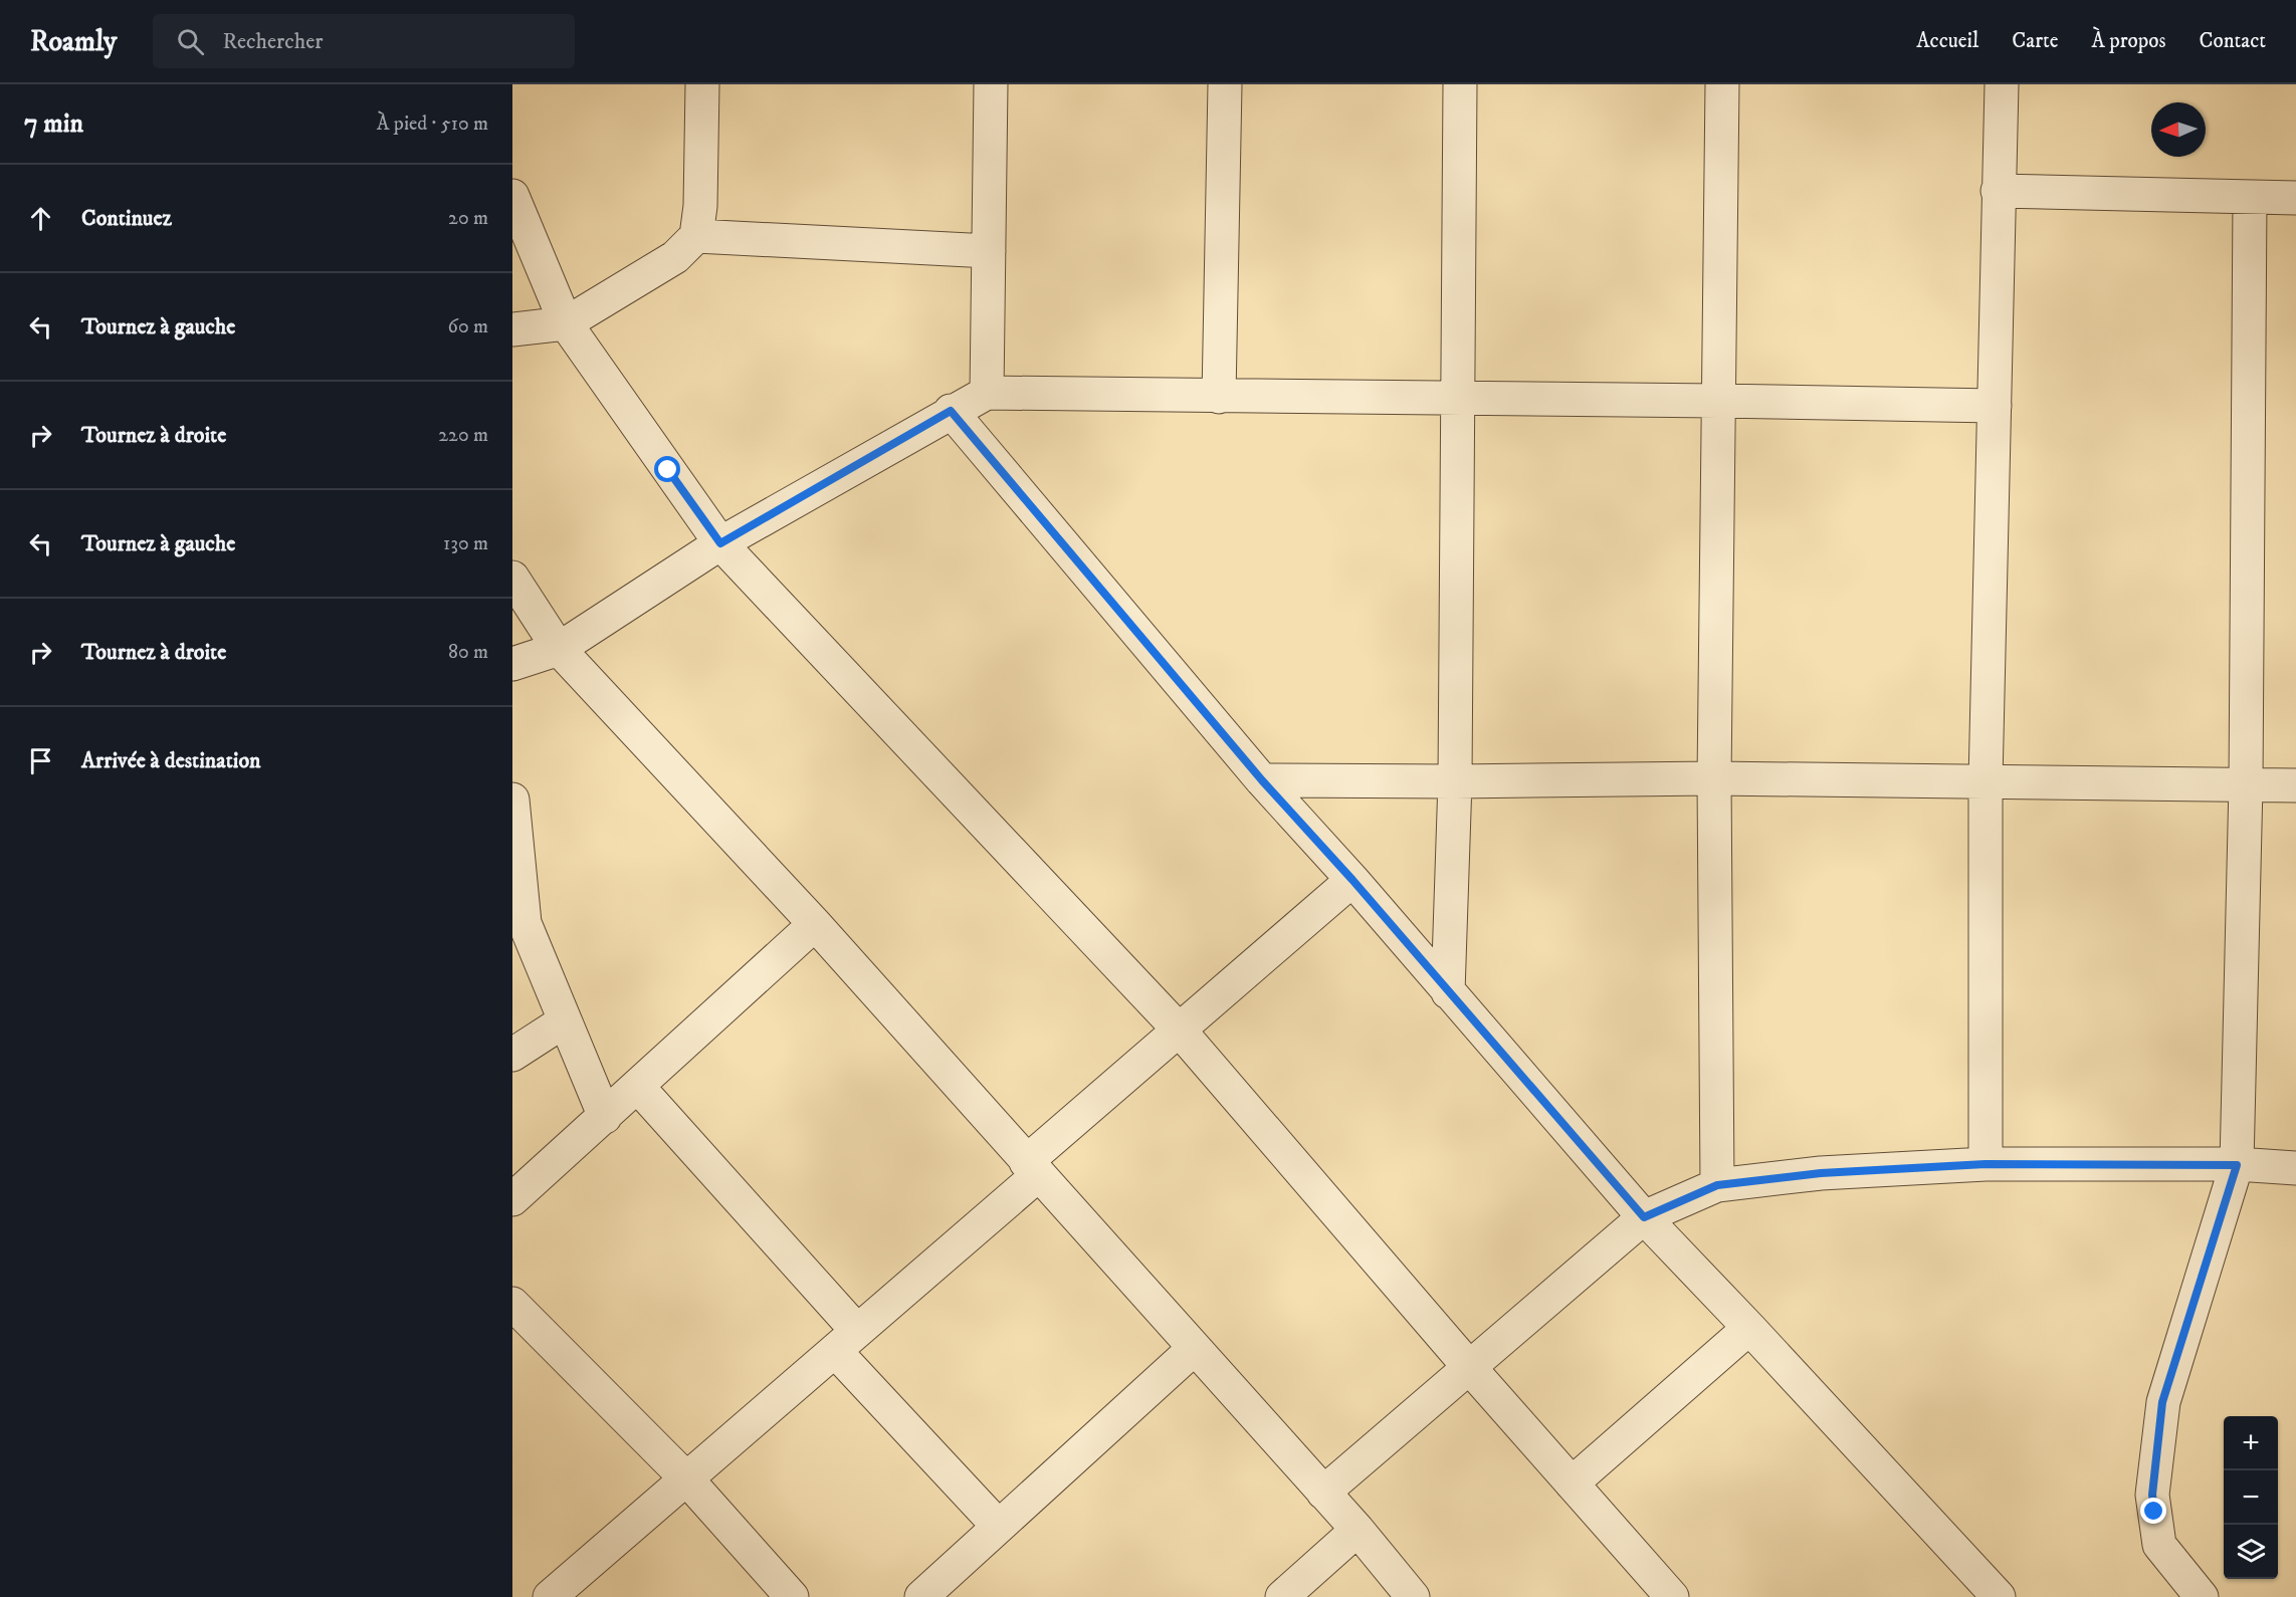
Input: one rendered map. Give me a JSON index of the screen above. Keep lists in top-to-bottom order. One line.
{"north":"left","page":{"header":"Roamly","search":"Rechercher","nav":["Accueil","Carte","À propos","Contact"],"heading":["7 min","À pied · 510 m"],"list":[["Continuez","20 m"],["Tournez à gauche","60 m"],["Tournez à droite","220 m"],["Tournez à gauche","130 m"],["Tournez à droite","80 m"],"Arrivée à destination"],"map_buttons":["+","−"]}}
